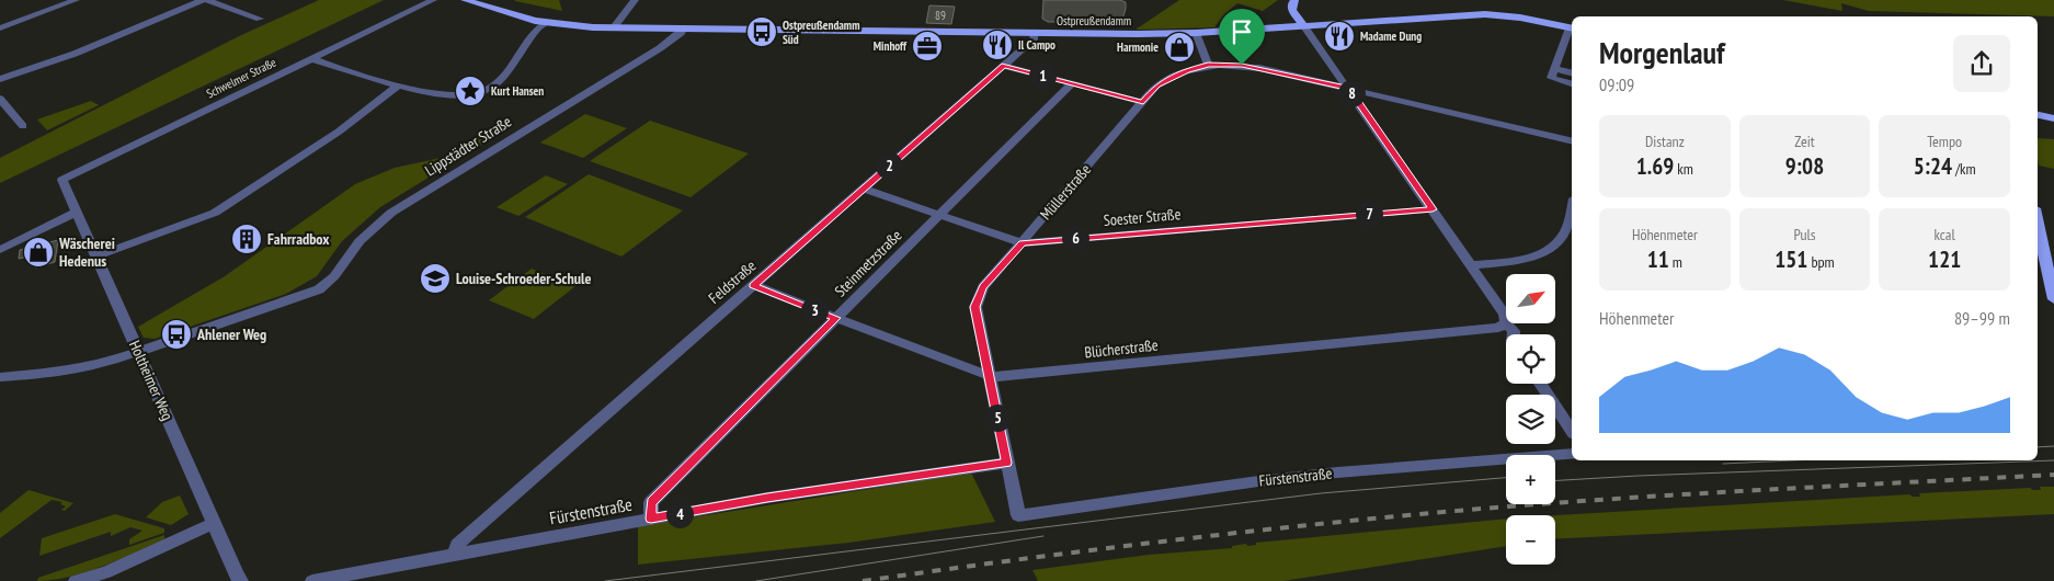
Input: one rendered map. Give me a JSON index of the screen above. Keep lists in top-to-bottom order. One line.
{"streets":{"main road":["Ostpreußendamm"],"street":["Schwelmer Straße","Lippstädter Straße","Müllerstraße","Soester Straße","Steinmetzstraße","Feldstraße","Blücherstraße","Holtheimer Weg","Fürstenstraße"]},"crossings":[["Ostpreußendamm","Lippstädter Straße"],["Ostpreußendamm","Feldstraße"],["Schwelmer Straße","Holtheimer Weg"],["Lippstädter Straße","Holtheimer Weg"],["Müllerstraße","Soester Straße"],["Müllerstraße","Blücherstraße"],["Müllerstraße","Fürstenstraße"],["Soester Straße","Steinmetzstraße"],["Soester Straße","Feldstraße"],["Steinmetzstraße","Blücherstraße"],["Steinmetzstraße","Fürstenstraße"],["Feldstraße","Blücherstraße"],["Feldstraße","Fürstenstraße"]],"places":{"bus stop":["Ostpreußendamm Süd","Ahlener Weg"],"restaurant":["Madame Dung","Il Campo"],"office":["Minhoff"],"shop":["Harmonie","Wäscherei Hedenus"],"place":["Kurt Hansen"],"building":["Fahrradbox"],"school or university":["Louise-Schroeder-Schule"]},"house_numbers":["89"],"north":"top right","page":{"heading":["Morgenlauf","09:09"],"pins":["1","8","2","7","6","3","5","4"],"stats":[["Distanz","1.69 km"],["Zeit","9:08"],["Tempo","5:24 /km"],["Höhenmeter","11 m"],["Puls","151 bpm"],["kcal","121"]],"map_buttons":["+","−"],"chart":["Höhenmeter","89–99 m"]}}
